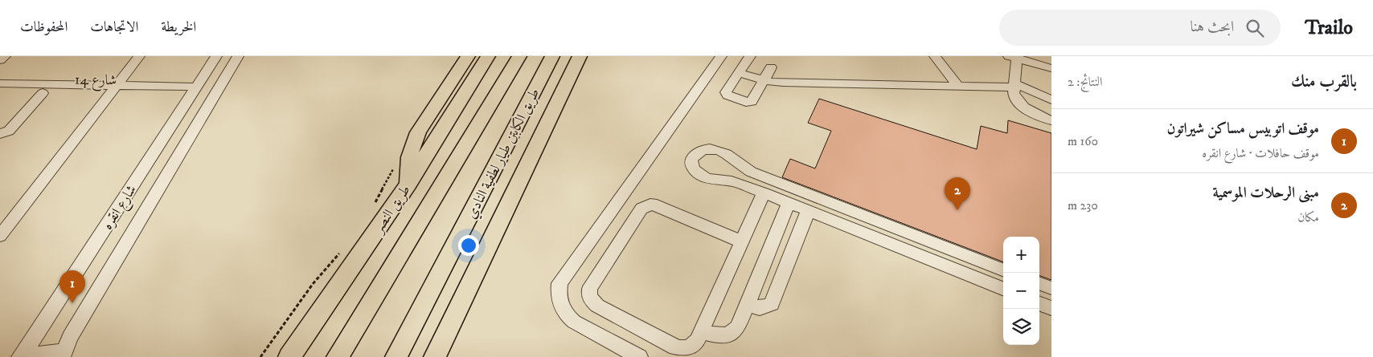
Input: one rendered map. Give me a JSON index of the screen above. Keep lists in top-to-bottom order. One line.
{"streets":{"main road":["طريق الكابتن طيار لطفية النادي","طريق النصر"],"street":["شارع 14","شارع انقره"]},"crossings":[["شارع 14","شارع انقره"]],"page":{"header":"Trailo","search":"ابحث هنا","nav":["الخريطة","الاتجاهات","المحفوظات"],"heading":["بالقرب منك","النتائج: 2"],"list":[{"mark":"1","name":"موقف اتوبيس مساكن شيراتون","note":"موقف حافلات · شارع انقره","value":"160 m"},{"mark":"2","name":"مبنى الرحلات الموسمية","note":"مكان","value":"230 m"}],"pins":["2","1"],"map_buttons":["+","−"]}}
